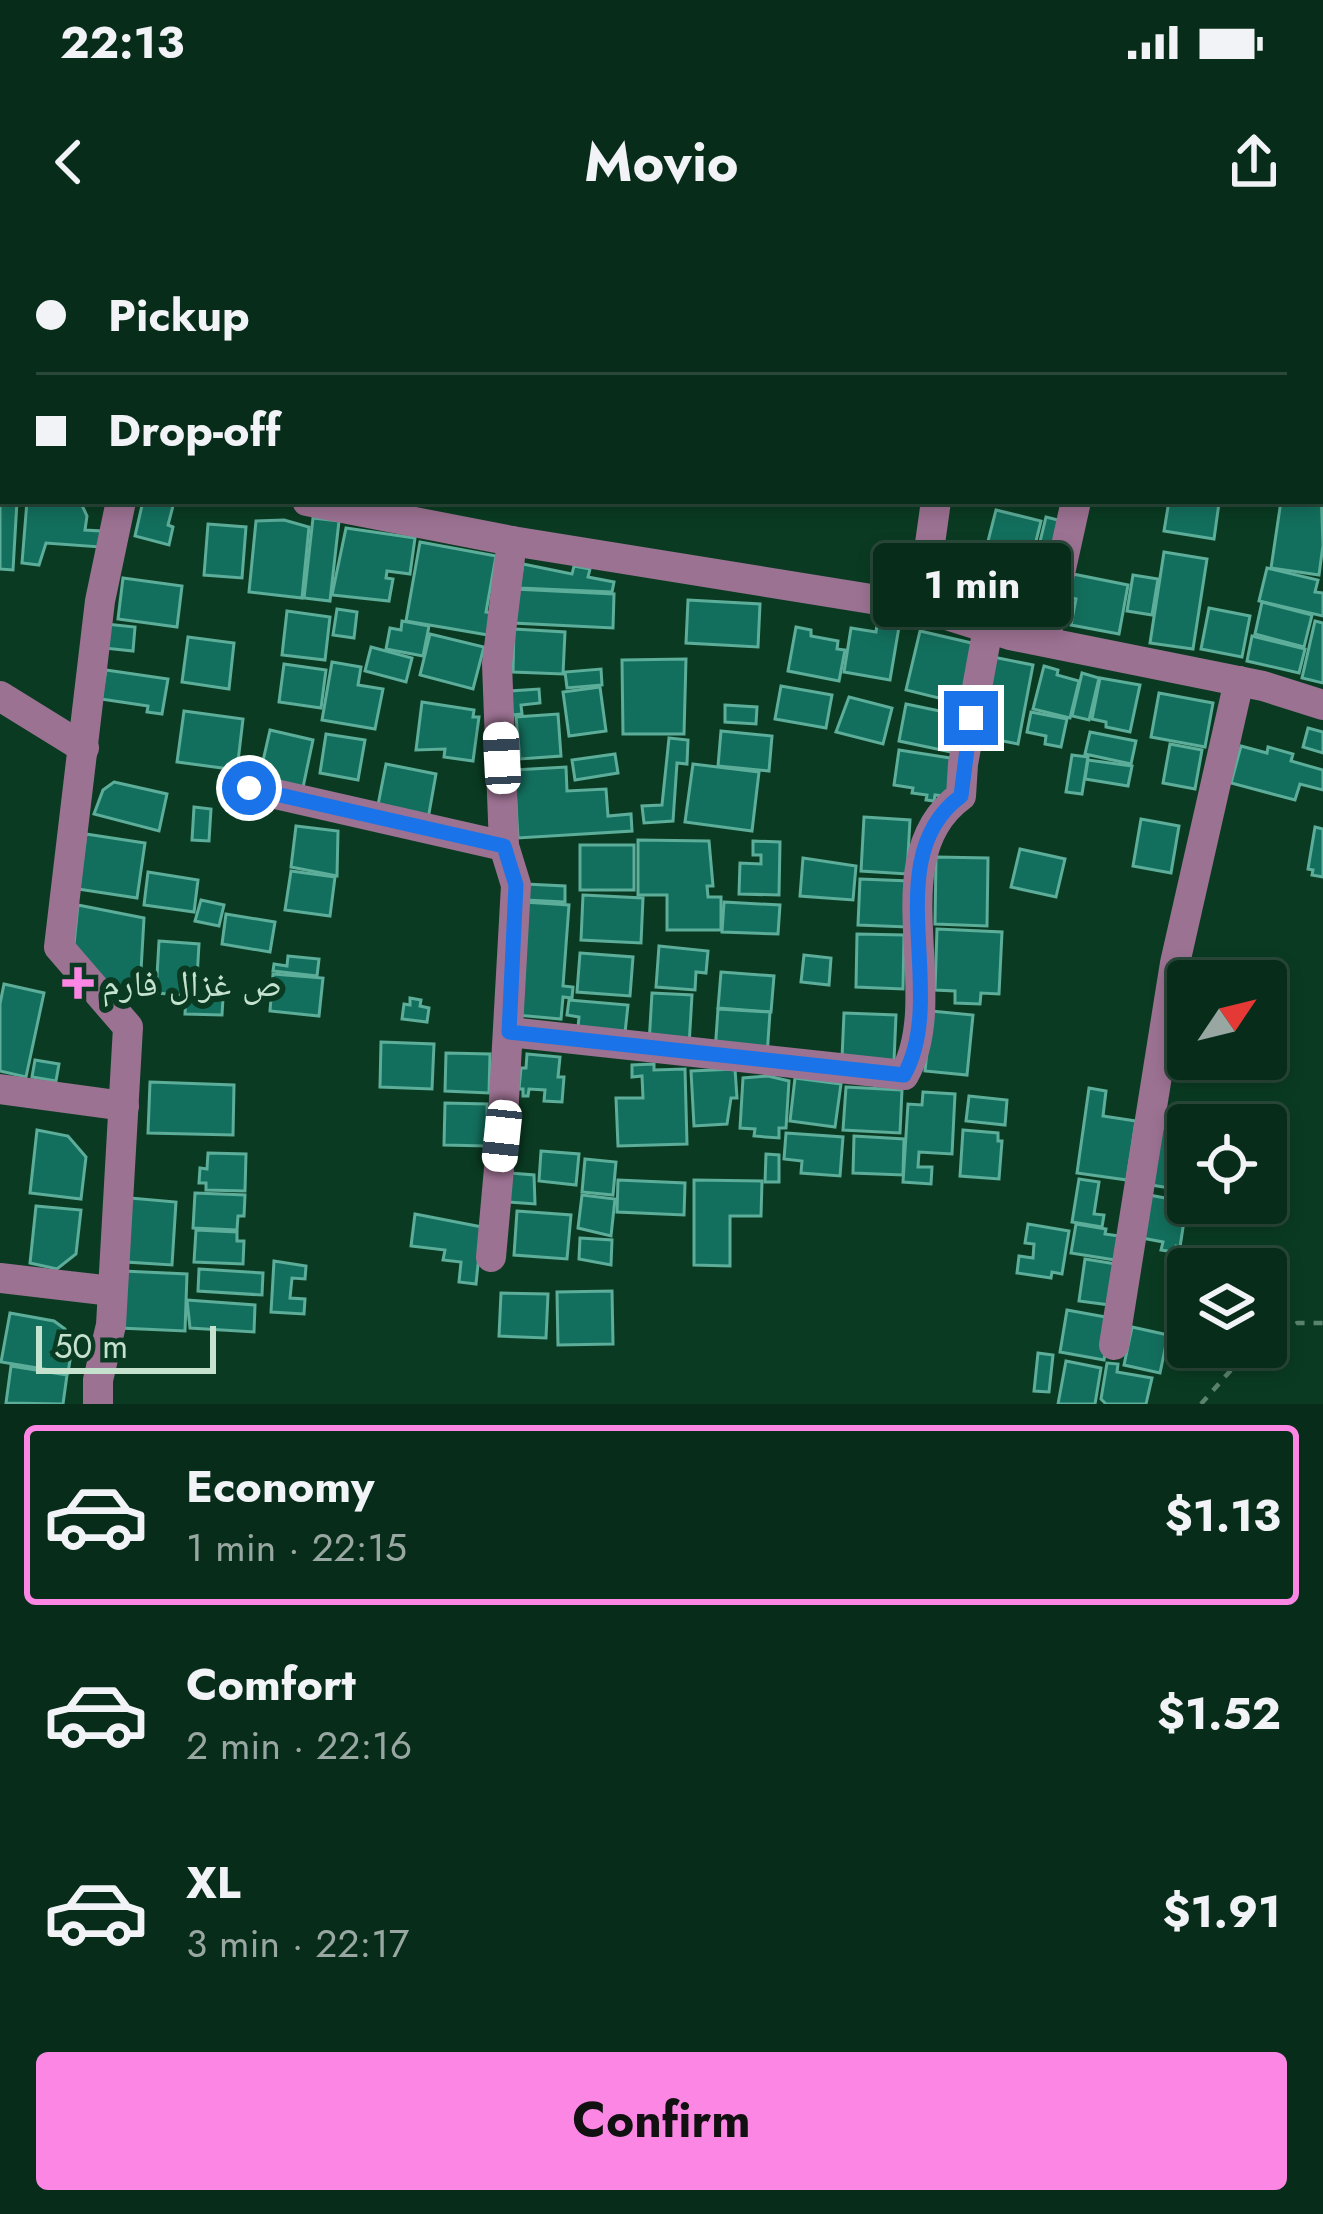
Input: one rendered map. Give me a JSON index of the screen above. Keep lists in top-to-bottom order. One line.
{"places":{"health":["ص غزال فارم"]},"scale_bar":"50 m","north":"top right","page":{"status":"22:13","header":"Movio","banner":["Pickup","Drop-off"],"bubble":"1 min","scale":"50 m","list":[{"name":"Economy","note":"1 min · 22:15","value":"$1.13"},{"name":"Comfort","note":"2 min · 22:16","value":"$1.52"},{"name":"XL","note":"3 min · 22:17","value":"$1.91"}],"buttons":"Confirm"}}
